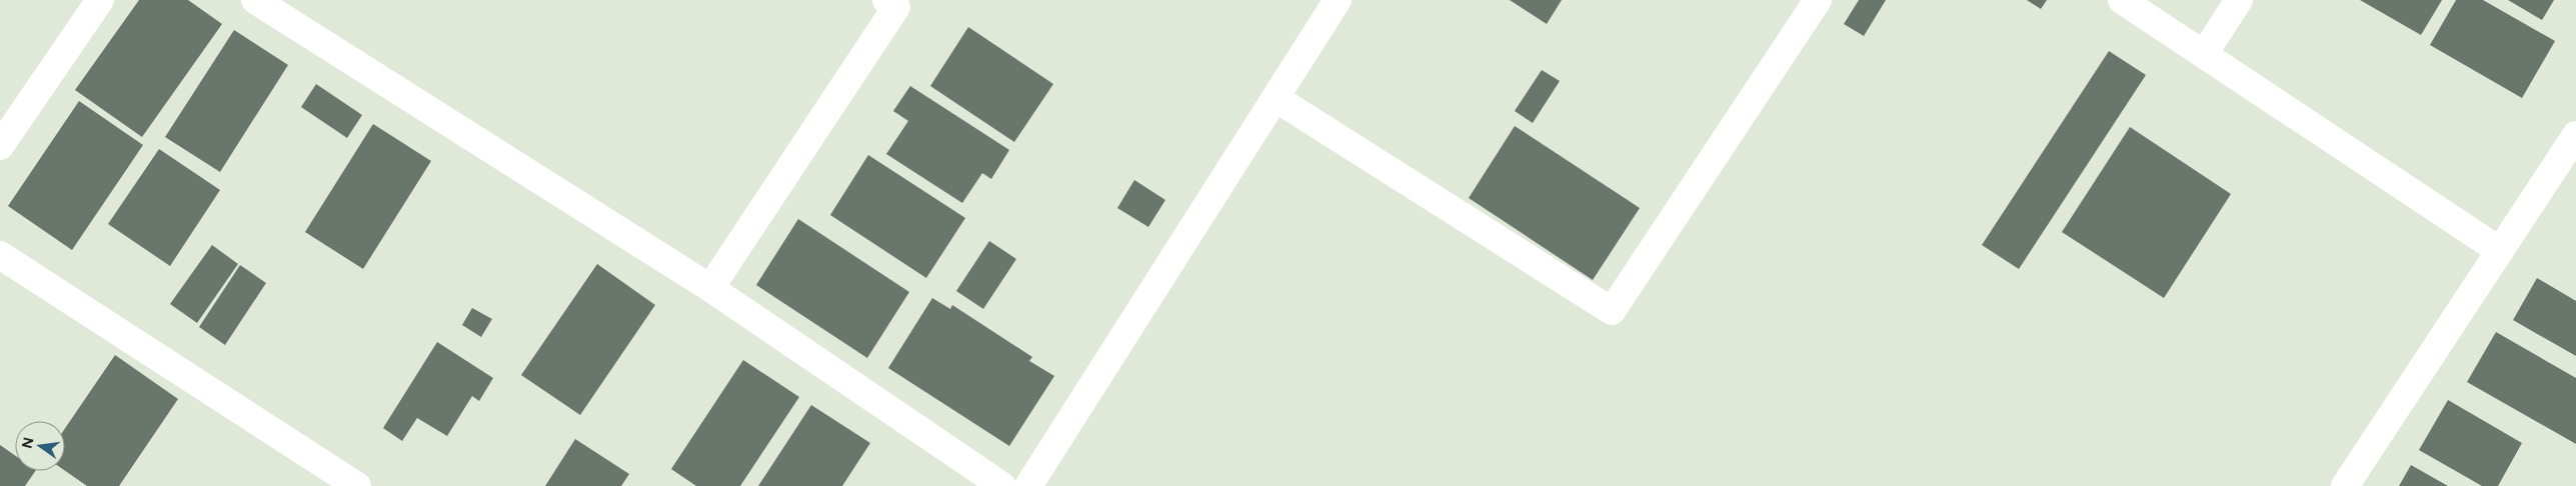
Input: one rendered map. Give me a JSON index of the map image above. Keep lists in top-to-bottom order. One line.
{"north":"left"}
